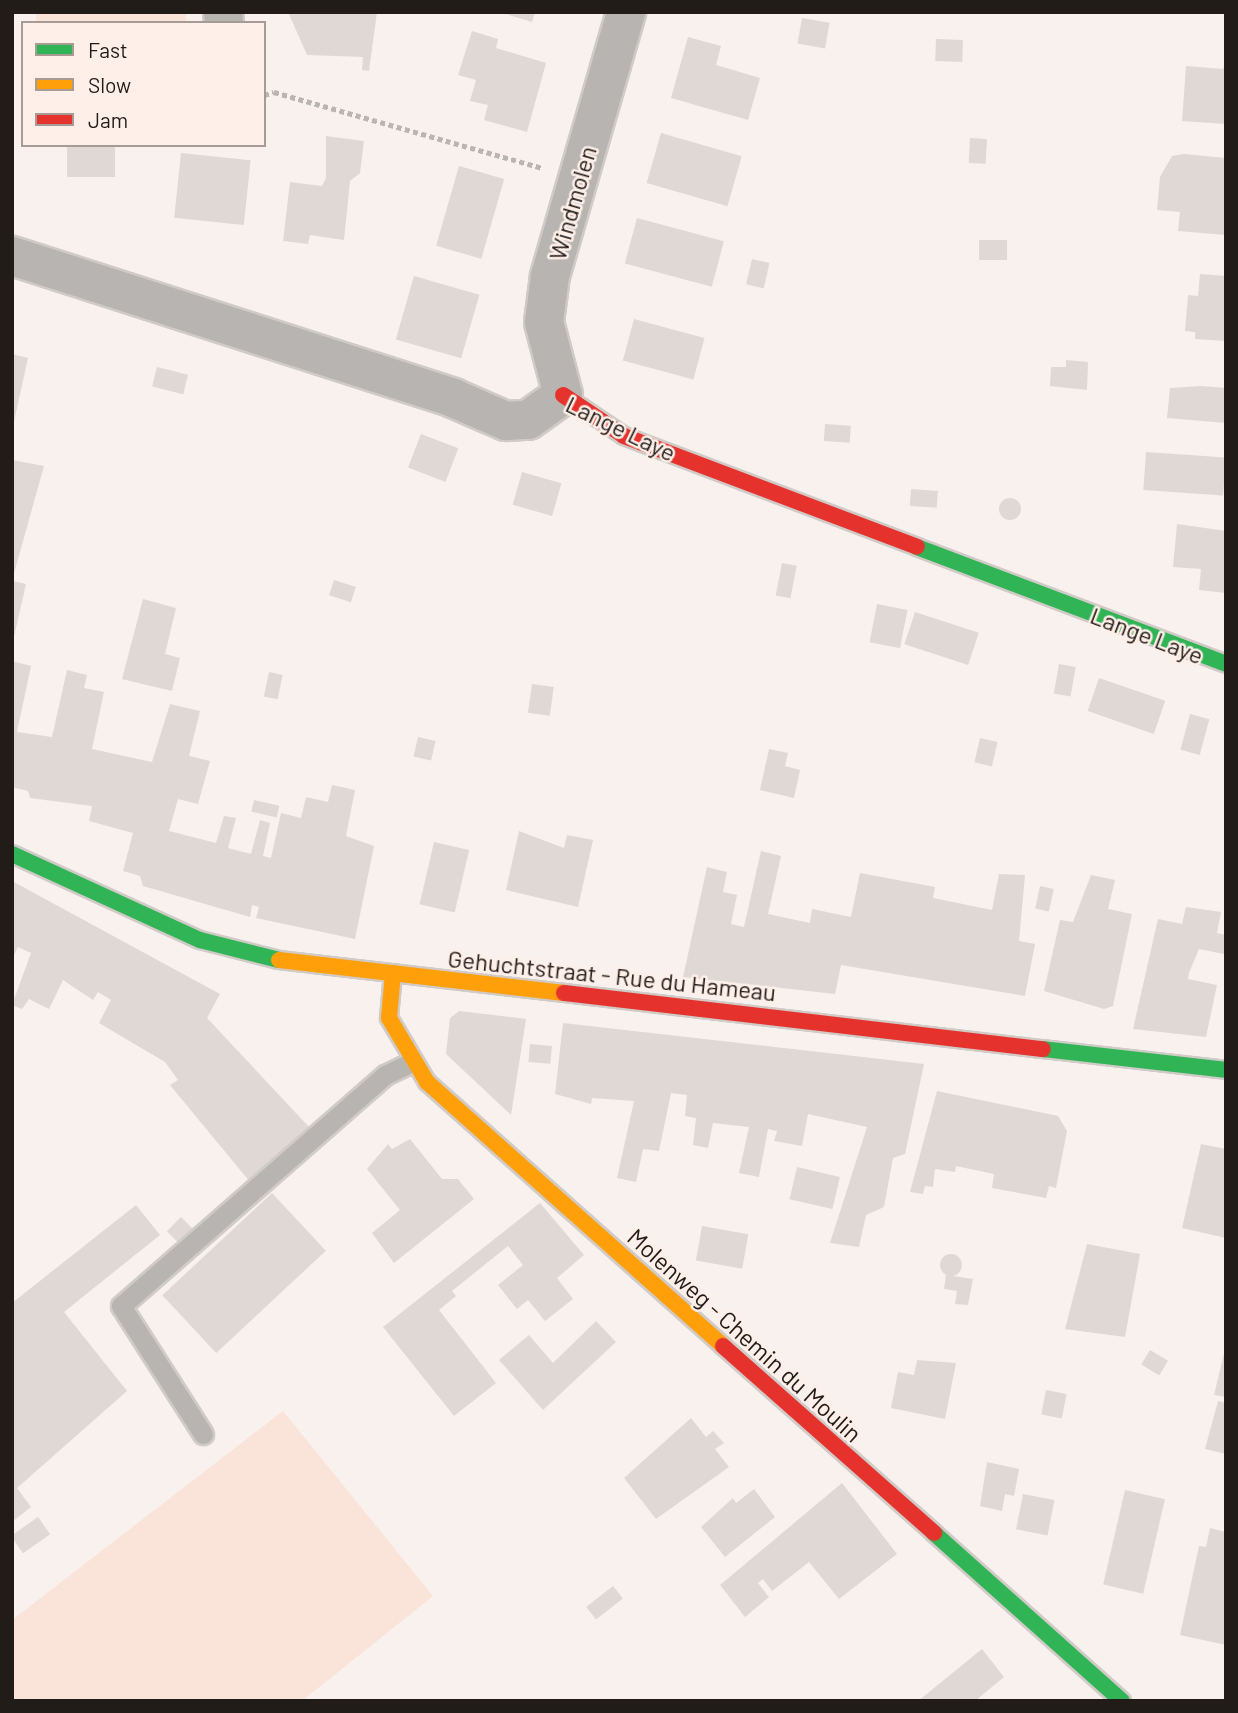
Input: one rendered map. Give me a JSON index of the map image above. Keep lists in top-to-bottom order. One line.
{"streets":{"street":["Windmolen","Lange Laye","Gehuchtstraat - Rue du Hameau","Molenweg - Chemin du Moulin"]},"crossings":[["Windmolen","Lange Laye"],["Gehuchtstraat - Rue du Hameau","Molenweg - Chemin du Moulin"]],"legend":["Fast","Slow","Jam"]}
